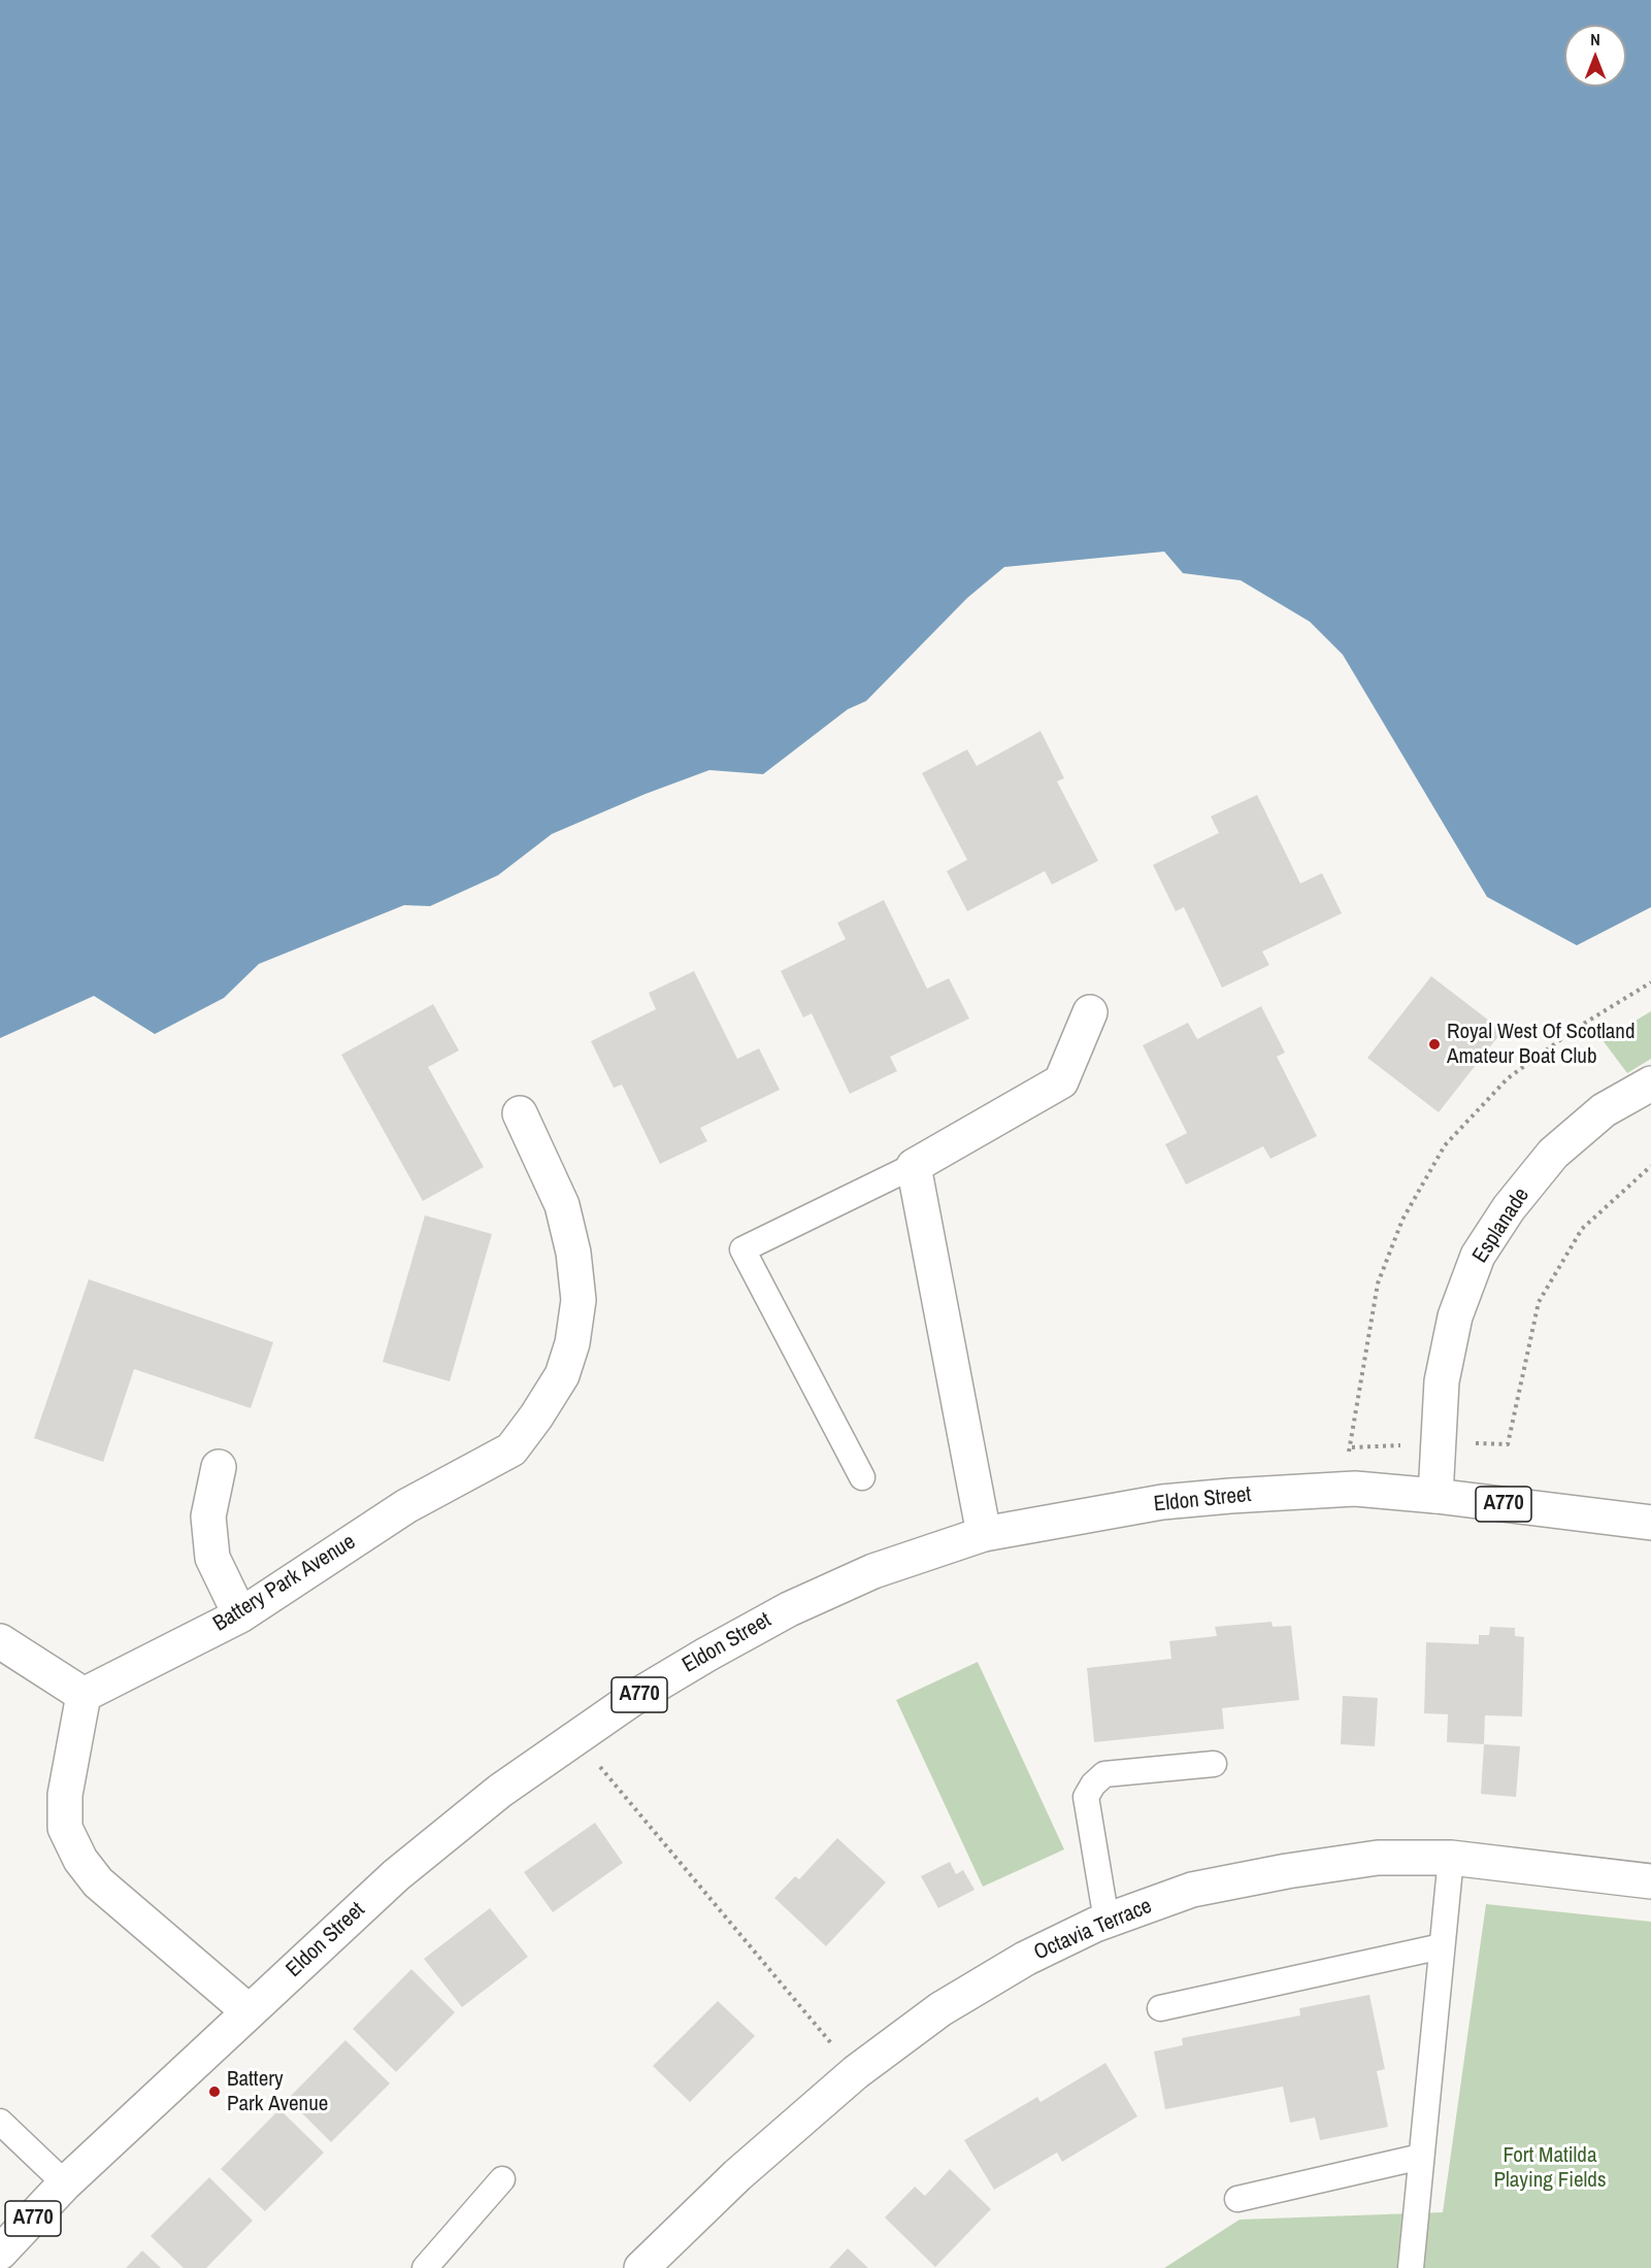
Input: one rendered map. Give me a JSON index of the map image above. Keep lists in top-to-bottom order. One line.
{"streets":{"street":["Esplanade","Eldon Street","A770","Battery Park Avenue","Octavia Terrace"]},"crossings":[["Esplanade","Eldon Street"]],"parks":["Fort Matilda Playing Fields"],"places":["Royal West Of Scotland Amateur Boat Club","Battery Park Avenue"],"north":"top"}
